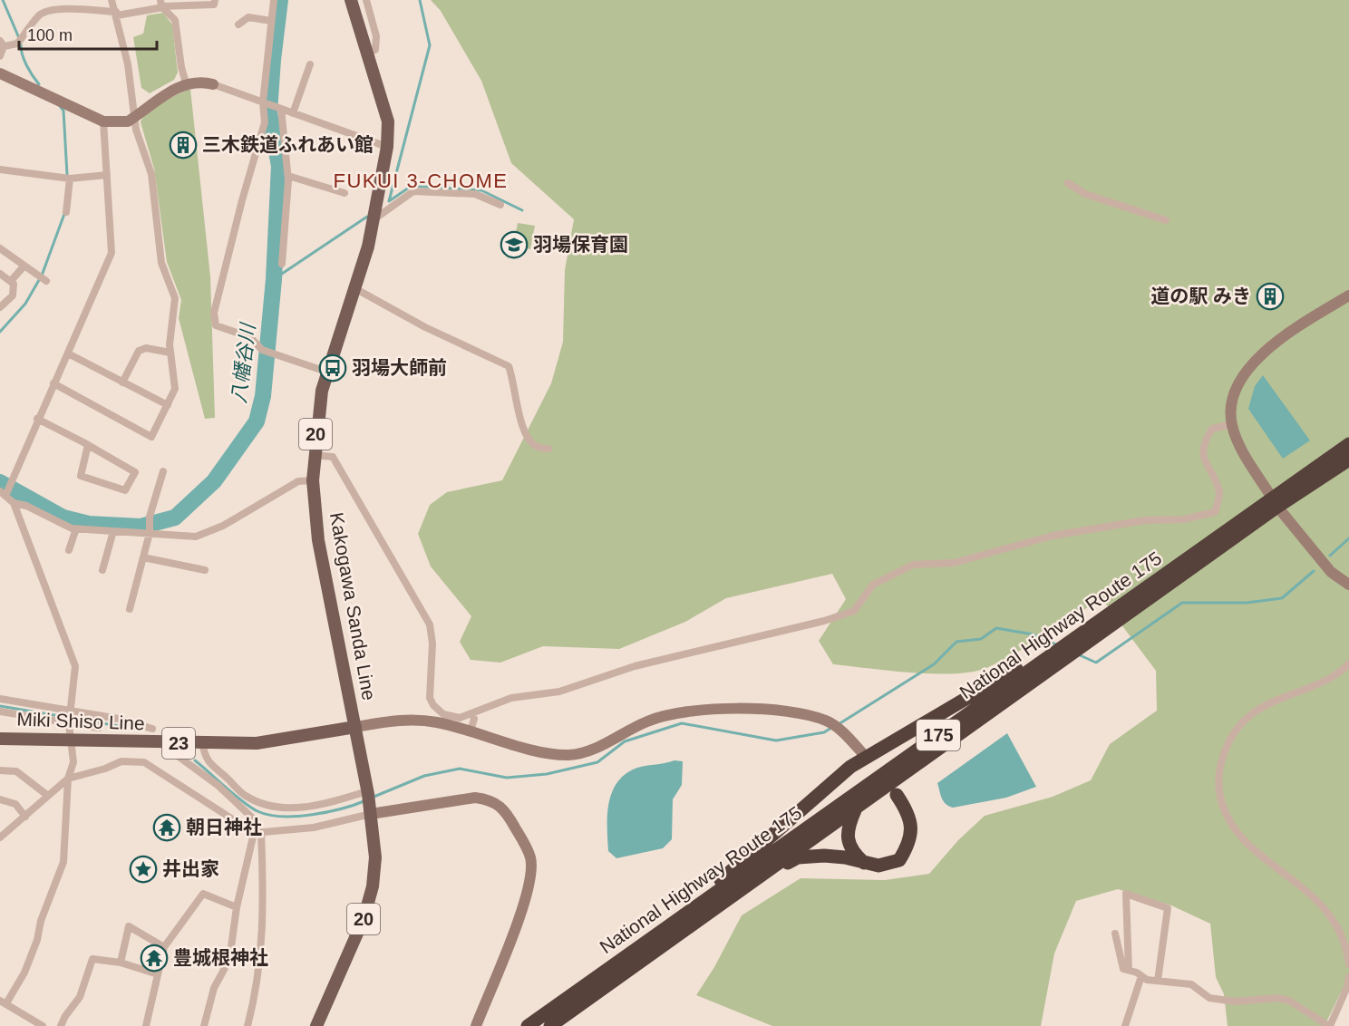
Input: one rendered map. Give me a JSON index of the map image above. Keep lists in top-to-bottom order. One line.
{"streets":{"highway":["National Highway Route 175","175"],"main road":["20","Kakogawa Sanda Line","Miki Shiso Line","23"]},"crossings":[["Kakogawa Sanda Line","Miki Shiso Line"]],"districts":["FUKUI 3-CHOME"],"water":["八幡谷川"],"places":{"building":["三木鉄道ふれあい館","道の駅 みき"],"school or university":["羽場保育園"],"bus stop":["羽場大師前"],"temple":["朝日神社","豊城根神社"],"place":["井出家"]},"scale_bar":"100 m"}
